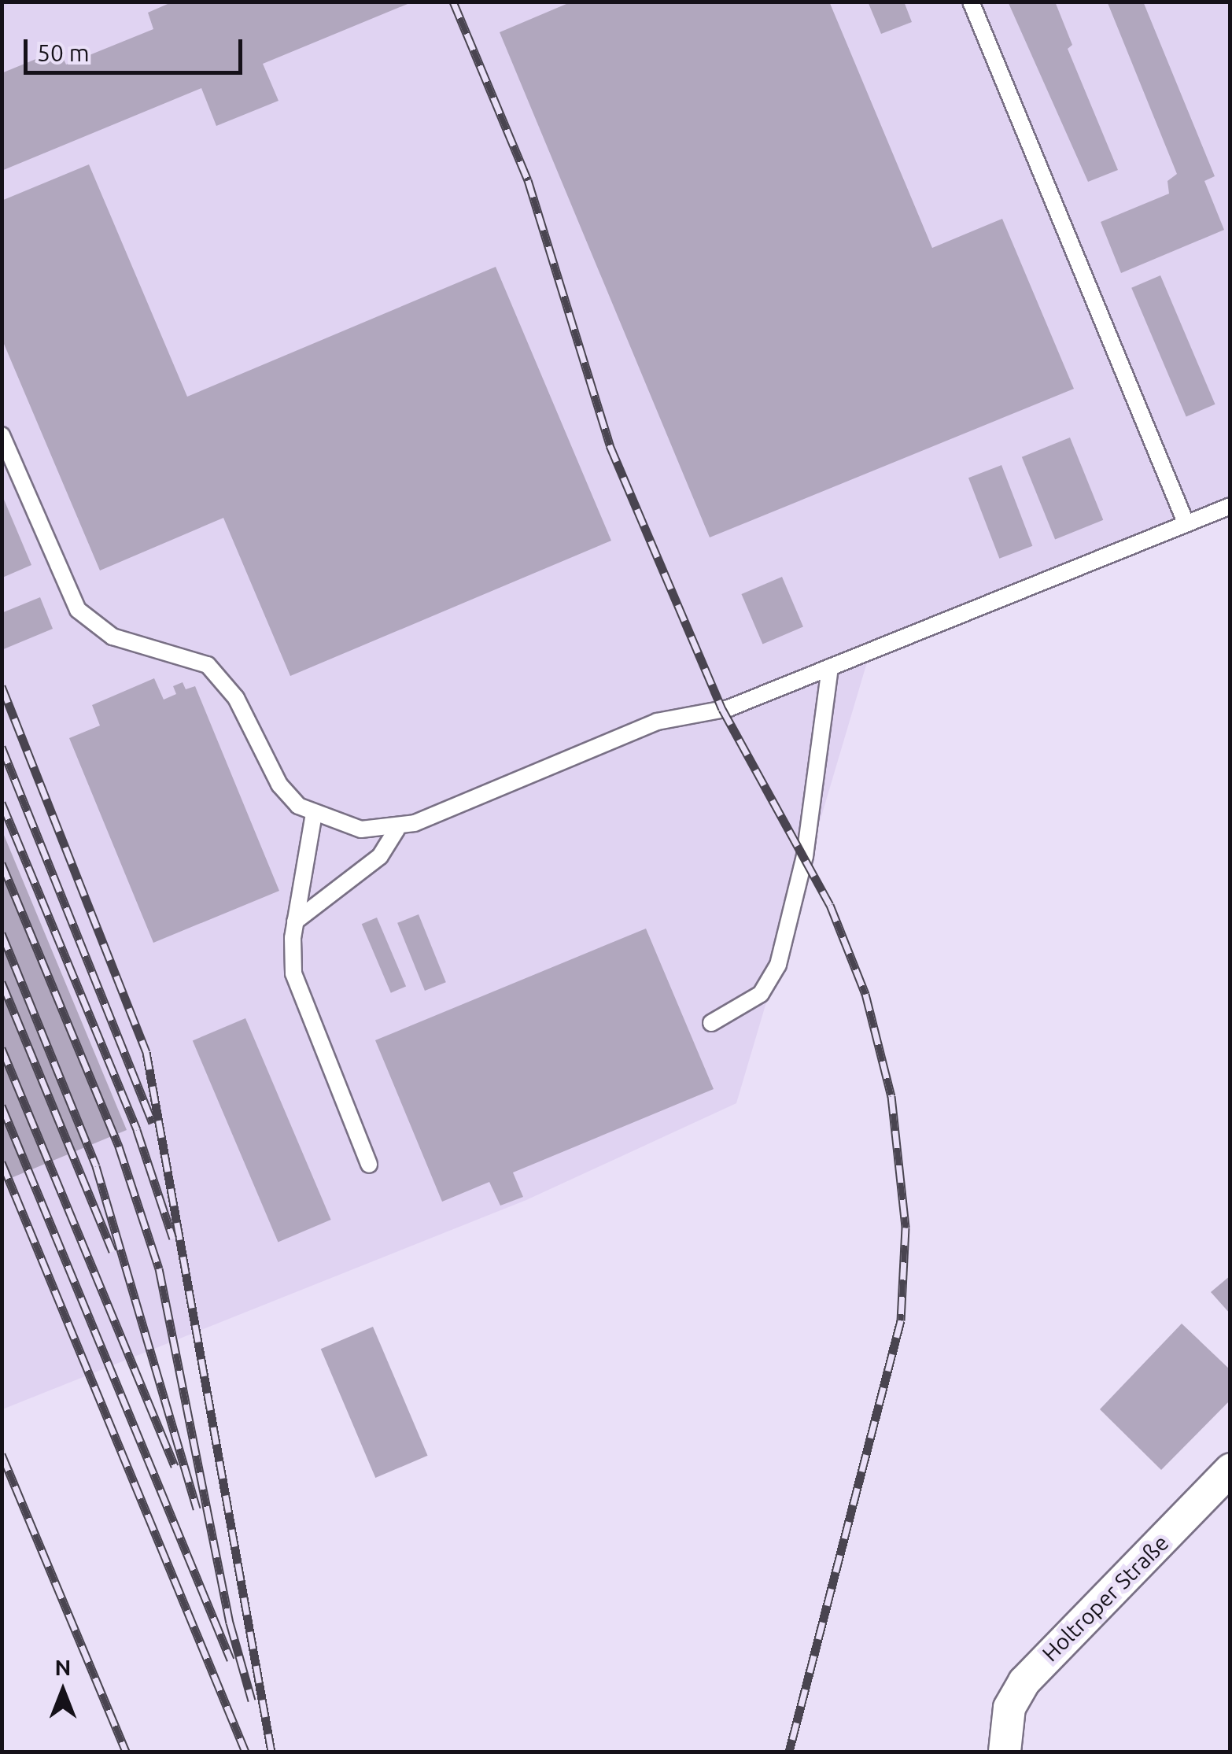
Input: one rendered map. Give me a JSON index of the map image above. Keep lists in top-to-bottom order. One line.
{"streets":{"street":["Holtroper Straße"]},"scale_bar":"50 m","north":"top"}
